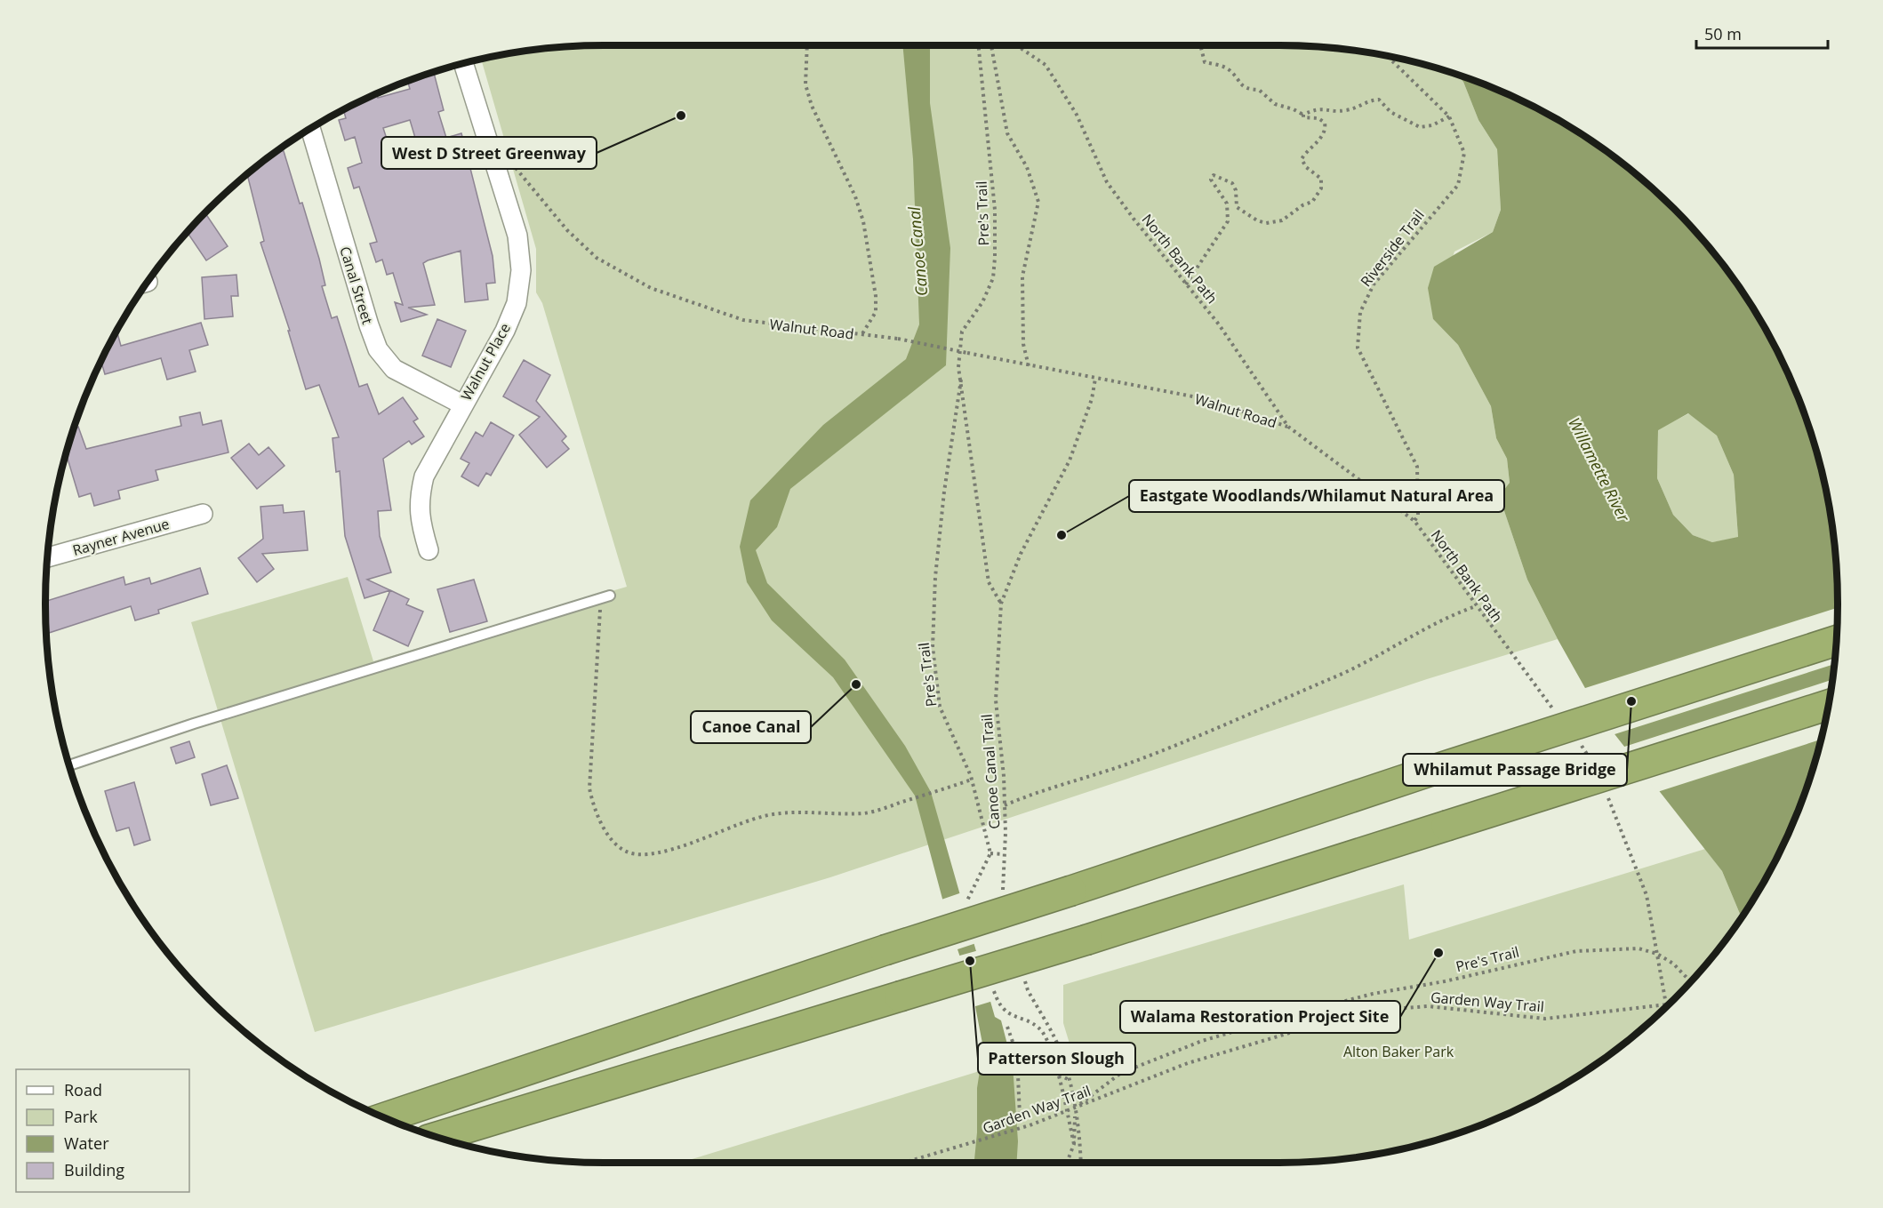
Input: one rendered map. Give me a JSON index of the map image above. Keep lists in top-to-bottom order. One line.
{"streets":{"street":["Canal Street","Walnut Place","Rayner Avenue"],"path":["Pre's Trail","Riverside Trail","North Bank Path","Walnut Road","Canoe Canal Trail","Garden Way Trail"]},"crossings":[["Pre's Trail","Garden Way Trail"],["Riverside Trail","North Bank Path"],["North Bank Path","Walnut Road"],["Canal Street","Walnut Place"],["Walnut Road","Walnut Place"],["Walnut Road","Canoe Canal Trail"]],"water":["Canoe Canal","Willamette River"],"parks":["Alton Baker Park"],"places":["West D Street Greenway","Eastgate Woodlands/Whilamut Natural Area","Canoe Canal","Whilamut Passage Bridge","Walama Restoration Project Site","Patterson Slough"],"legend":["Road","Park","Water","Building"],"scale_bar":"50 m"}
